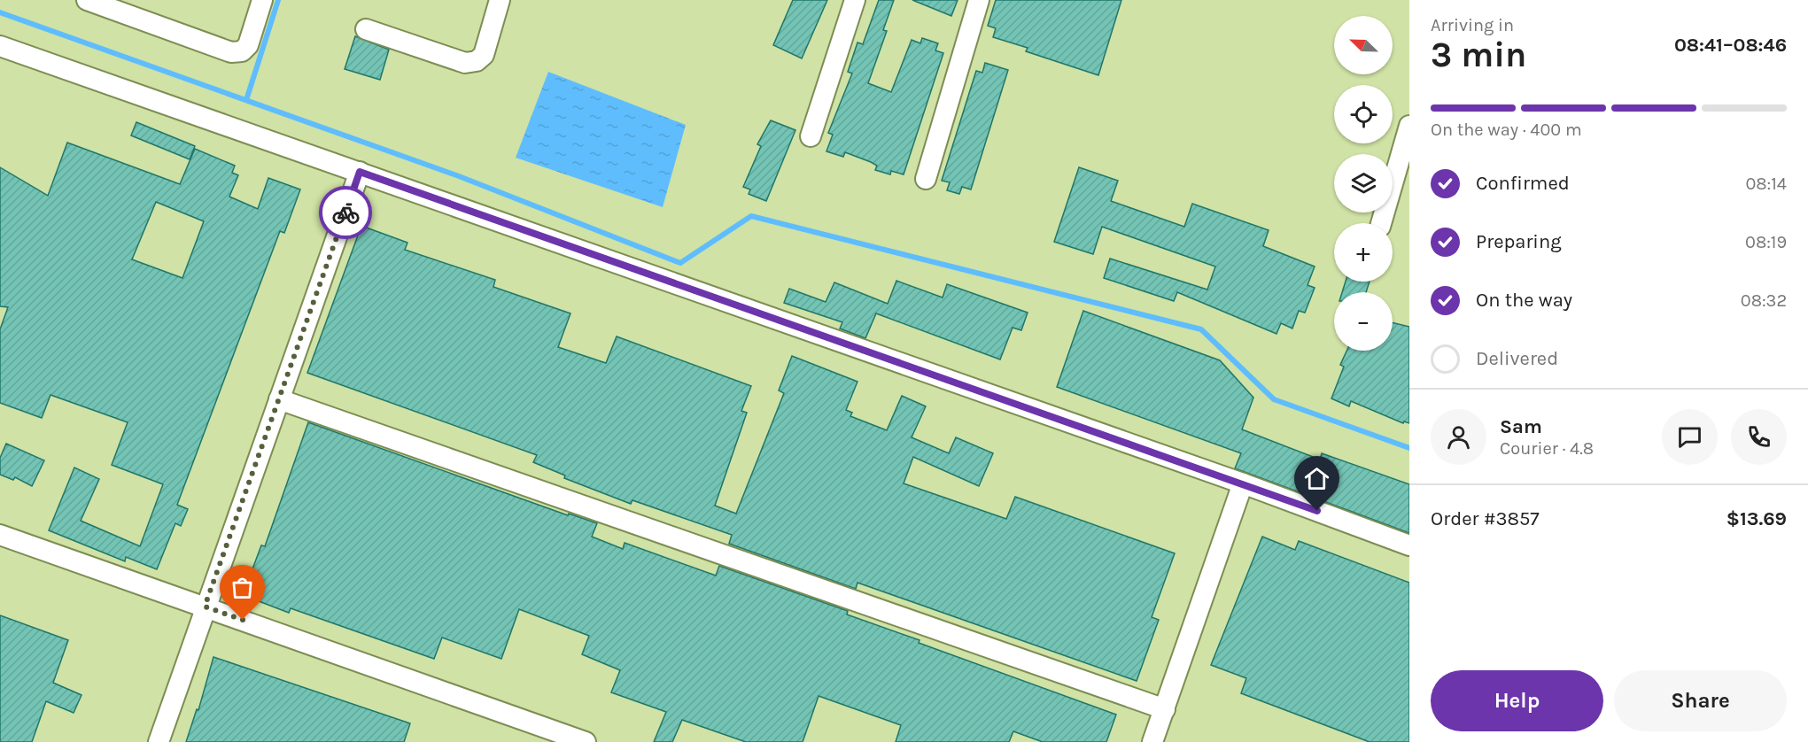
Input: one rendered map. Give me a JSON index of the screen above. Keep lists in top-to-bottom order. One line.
{"north":"top left","page":{"heading":["3 min","Arriving in","08:41–08:46"],"panel":["Sam","Courier · 4.8","Order #3857","$13.69"],"map_buttons":["+","−"],"bar":"On the way · 400 m","list":[["Confirmed","08:14"],["Preparing","08:19"],["On the way","08:32"],"Delivered"],"buttons":["Help","Share"]}}
